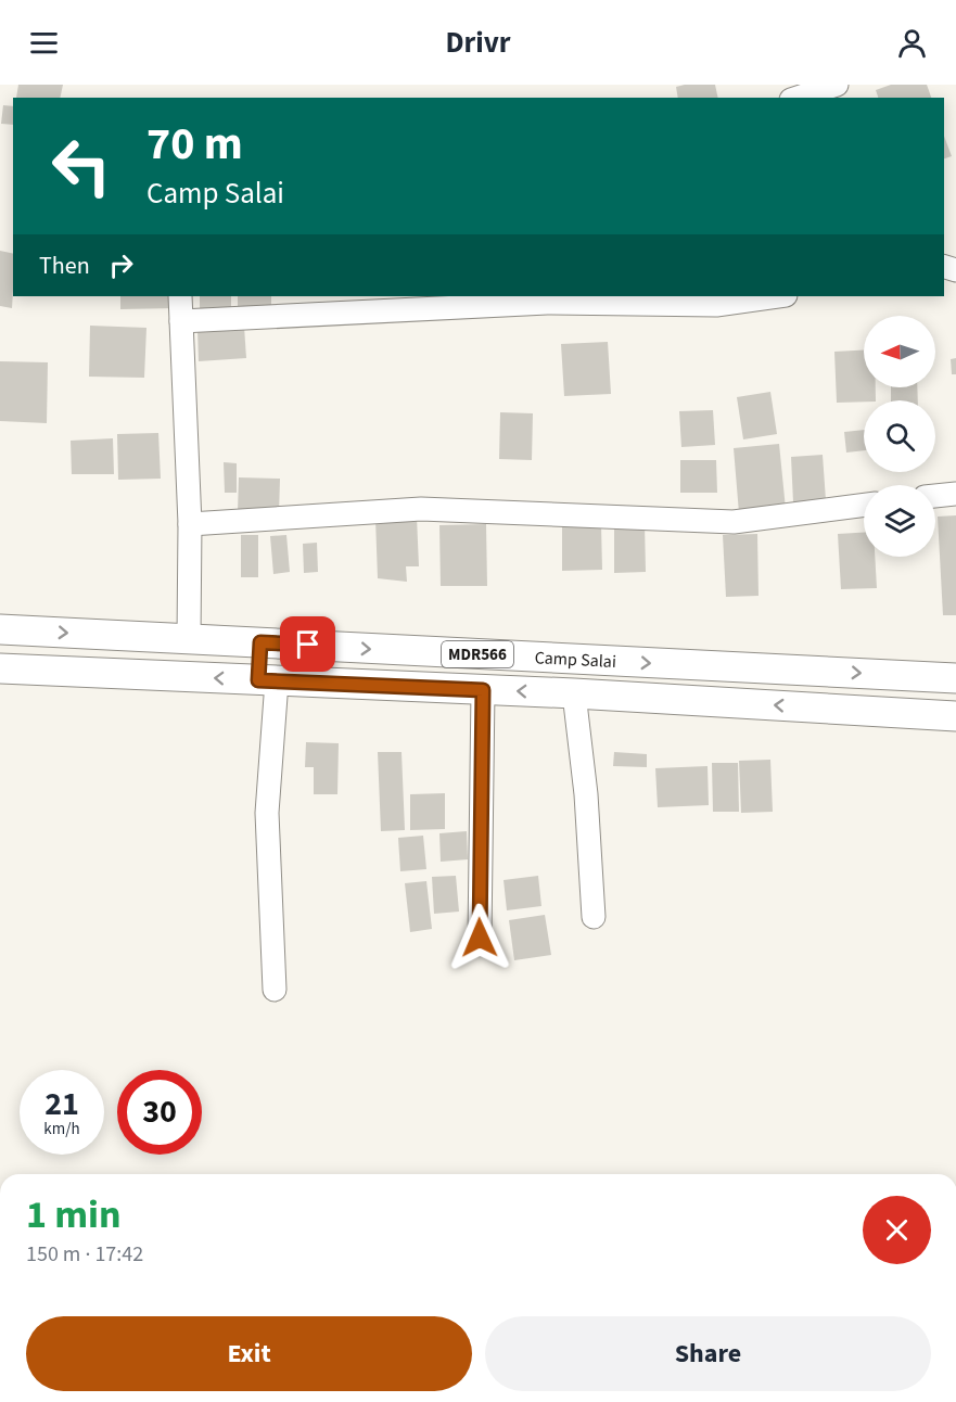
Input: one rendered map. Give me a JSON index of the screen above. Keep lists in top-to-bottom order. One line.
{"streets":{"main road":["MDR566","Camp Salai"]},"north":"left","page":{"header":"Drivr","turn":["70 m","Camp Salai"],"then":"Then","speed":"21 km/h","limit":"30","heading":["1 min","150 m · 17:42"],"buttons":["Exit","Share"]}}
